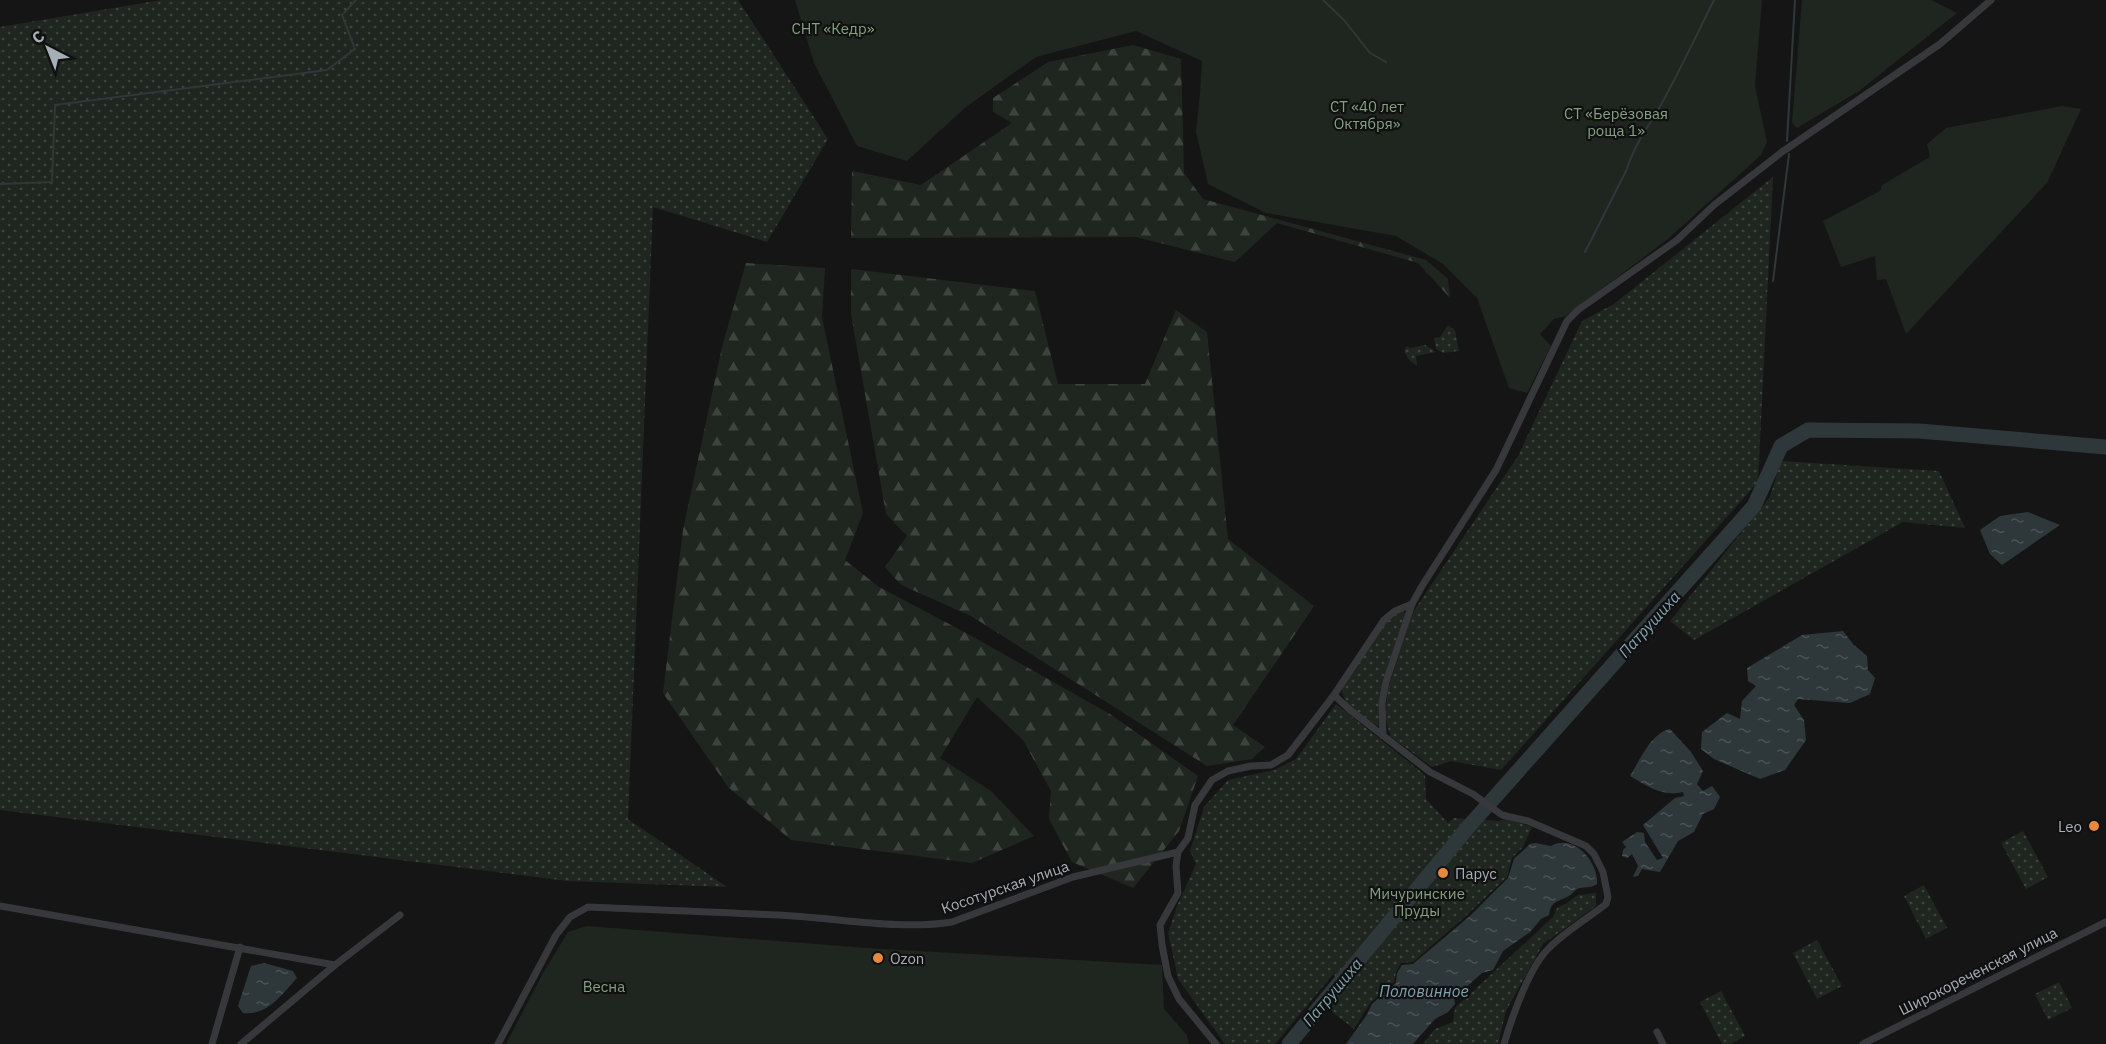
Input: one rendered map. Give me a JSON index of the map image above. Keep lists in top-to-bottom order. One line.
{"streets":{"street":["Косотурская улица","Широкореченская улица"]},"water":["Патрушиха","Половинное"],"parks":["СНТ «Кедр»","СТ «40 лет Октября»","СТ «Берёзовая роща 1»","Мичуринские Пруды","Весна"],"places":["Leo","Парус","Ozon"],"north":"top left"}
